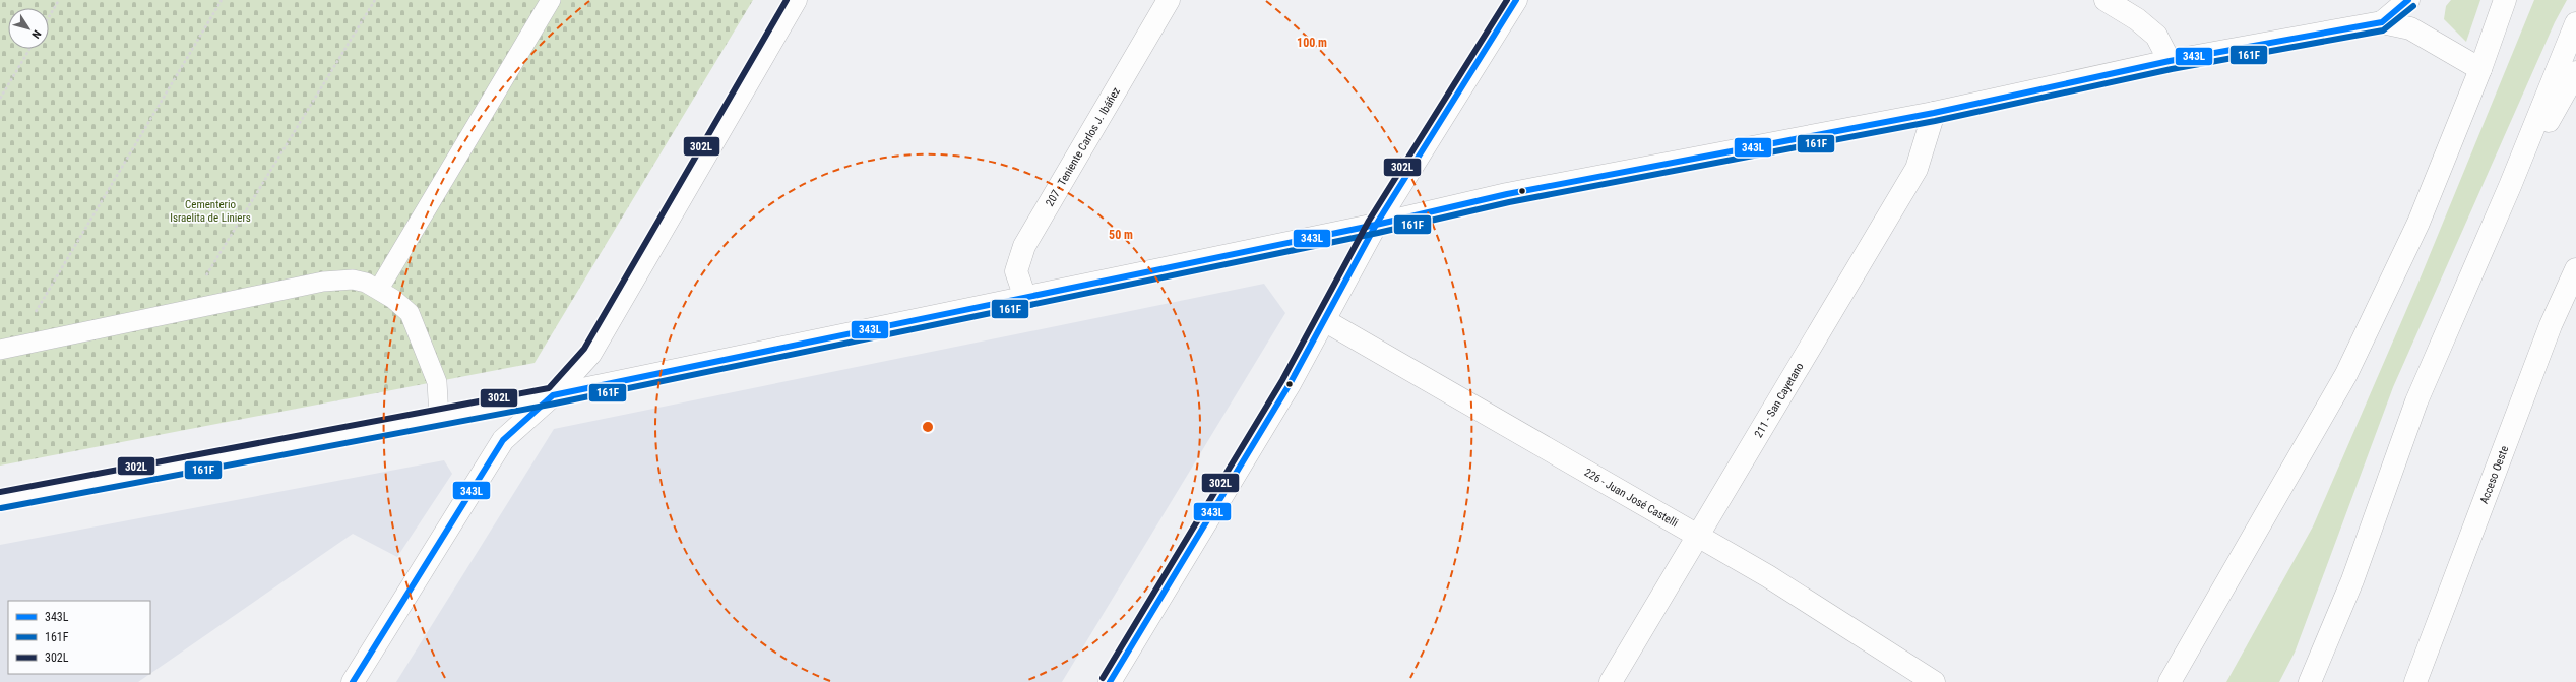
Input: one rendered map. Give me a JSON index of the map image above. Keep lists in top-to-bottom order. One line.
{"streets":{"main road":["207 - Teniente Carlos J. Ibáñez","211 - San Cayetano","Acceso Oeste","226 - Juan José Castelli"]},"crossings":[["211 - San Cayetano","226 - Juan José Castelli"]],"parks":["Cementerio Israelita de Liniers"],"lines":["transit line 343L","transit line 302L","transit line 161F"],"legend":["343L","161F","302L"],"north":"bottom right","rings":["100 m","50 m"]}
